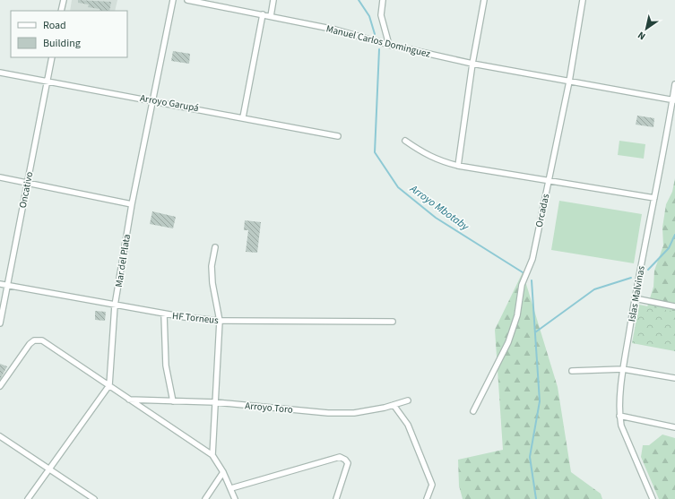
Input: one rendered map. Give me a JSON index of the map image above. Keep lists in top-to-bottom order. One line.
{"streets":{"street":["Manuel Carlos Dominguez","Arroyo Garupá","Oncativo","Orcadas","Mar del Plata","Islas Malvinas","HF Torneus","Arroyo Toro"]},"crossings":[["Manuel Carlos Dominguez","Orcadas"],["Manuel Carlos Dominguez","Islas Malvinas"],["Arroyo Garupá","Oncativo"],["Arroyo Garupá","Mar del Plata"],["Oncativo","HF Torneus"],["Mar del Plata","HF Torneus"]],"water":["Arroyo Mbotaby"],"legend":["Road","Building"],"north":"bottom left"}
